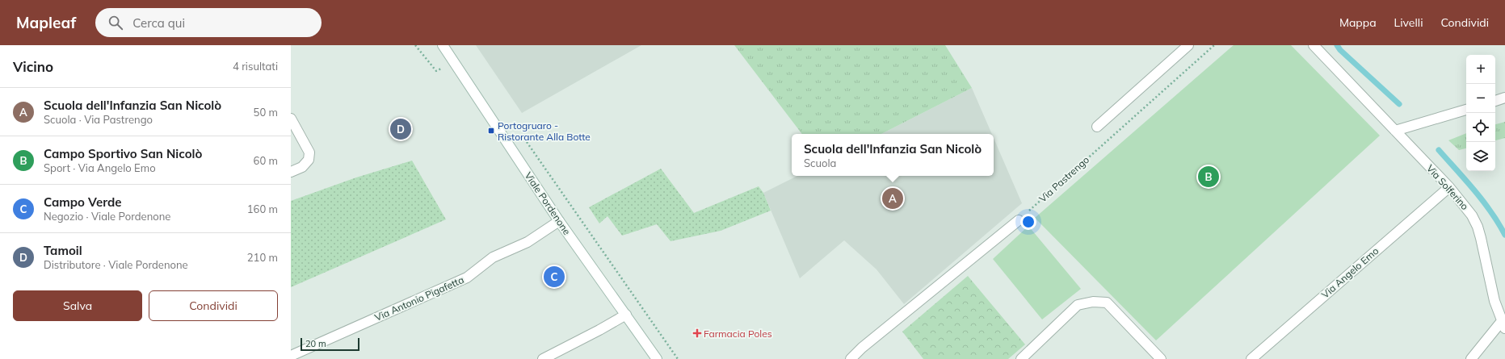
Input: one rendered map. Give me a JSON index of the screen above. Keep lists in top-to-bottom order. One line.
{"streets":{"street":["Via Solferino","Viale Pordenone","Via Angelo Emo","Via Antonio Pigafetta"],"path":["Via Pastrengo"]},"crossings":[["Via Solferino","Via Angelo Emo"],["Viale Pordenone","Via Antonio Pigafetta"]],"places":{"transit":["Portogruaro - Ristorante Alla Botte"],"health":["Farmacia Poles"]},"scale_bar":"20 m","page":{"header":"Mapleaf","search":"Cerca qui","nav":["Mappa","Livelli","Condividi"],"heading":["Vicino","4 risultati"],"map_buttons":["+","−"],"list":[{"mark":"A","name":"Scuola dell'Infanzia San Nicolò","note":"Scuola · Via Pastrengo","value":"50 m"},{"mark":"B","name":"Campo Sportivo San Nicolò","note":"Sport · Via Angelo Emo","value":"60 m"},{"mark":"C","name":"Campo Verde","note":"Negozio · Viale Pordenone","value":"160 m"},{"mark":"D","name":"Tamoil","note":"Distributore · Viale Pordenone","value":"210 m"}],"pins":["D","B","A","C"],"popup":["Scuola dell'Infanzia San Nicolò","Scuola"],"buttons":["Salva","Condividi"],"scale":"20 m"}}
